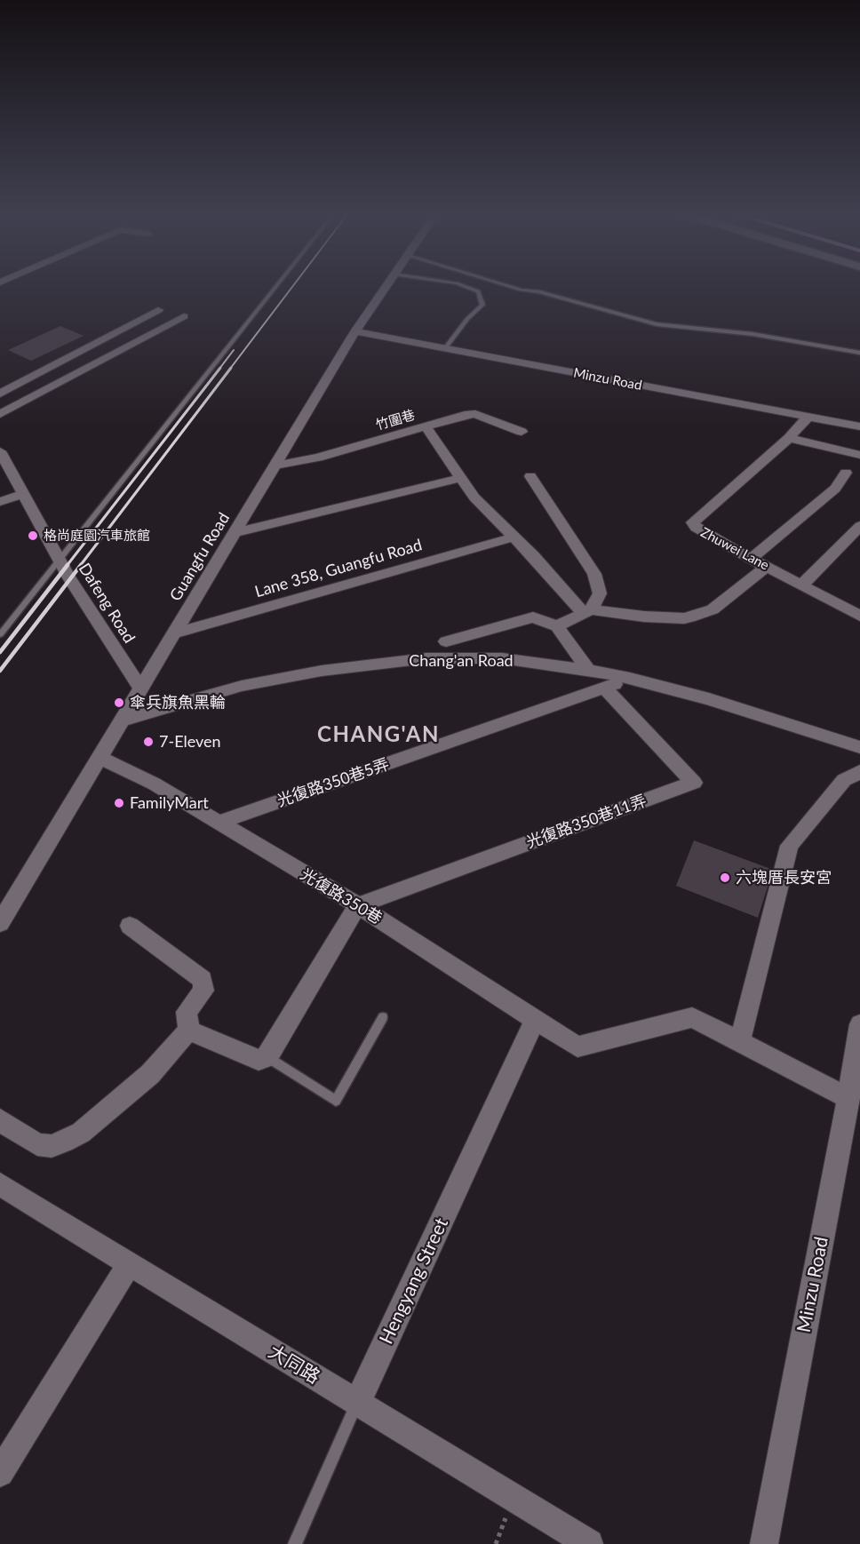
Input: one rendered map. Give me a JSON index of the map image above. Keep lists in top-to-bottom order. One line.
{"streets":{"street":["Minzu Road","竹圍巷","Zhuwei Lane","Guangfu Road","Lane 358, Guangfu Road","Dafeng Road","Chang'an Road","光復路350巷5弄","光復路350巷11弄","光復路350巷","Hengyang Street","大同路"]},"crossings":[["Minzu Road","Zhuwei Lane"],["Minzu Road","Guangfu Road"],["竹圍巷","Guangfu Road"],["Guangfu Road","Lane 358, Guangfu Road"],["Guangfu Road","Dafeng Road"],["Guangfu Road","Chang'an Road"],["Guangfu Road","光復路350巷"],["Chang'an Road","光復路350巷5弄"],["光復路350巷5弄","光復路350巷11弄"],["光復路350巷5弄","光復路350巷"],["光復路350巷11弄","光復路350巷"],["光復路350巷","Hengyang Street"],["Hengyang Street","大同路"]],"districts":["CHANG'AN"],"places":["格尚庭園汽車旅館","傘兵旗魚黑輪","7-Eleven","FamilyMart","六塊厝長安宮"]}
